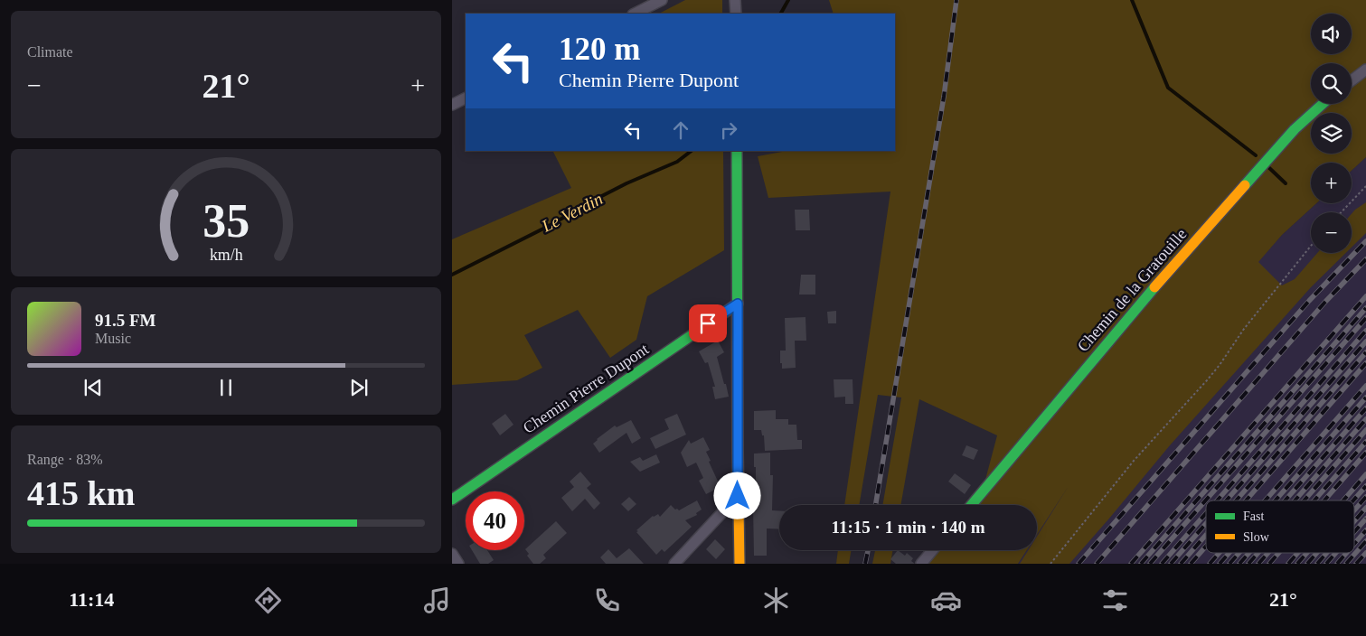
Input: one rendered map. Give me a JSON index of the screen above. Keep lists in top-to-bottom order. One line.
{"streets":{"street":["Chemin de la Gratouille","Chemin Pierre Dupont"]},"water":["Le Verdin"],"legend":["Fast","Slow"],"page":{"tile":["Climate",["Range · 83%","415 km"]],"map_buttons":["+","−"],"turn":["120 m","Chemin Pierre Dupont"],"heat":["−","21°","+"],"song":["91.5 FM","Music"],"limit":"40","trip":"11:15 · 1 min · 140 m","tabs":["11:14","21°"],"gauge":["35","km/h"]}}
